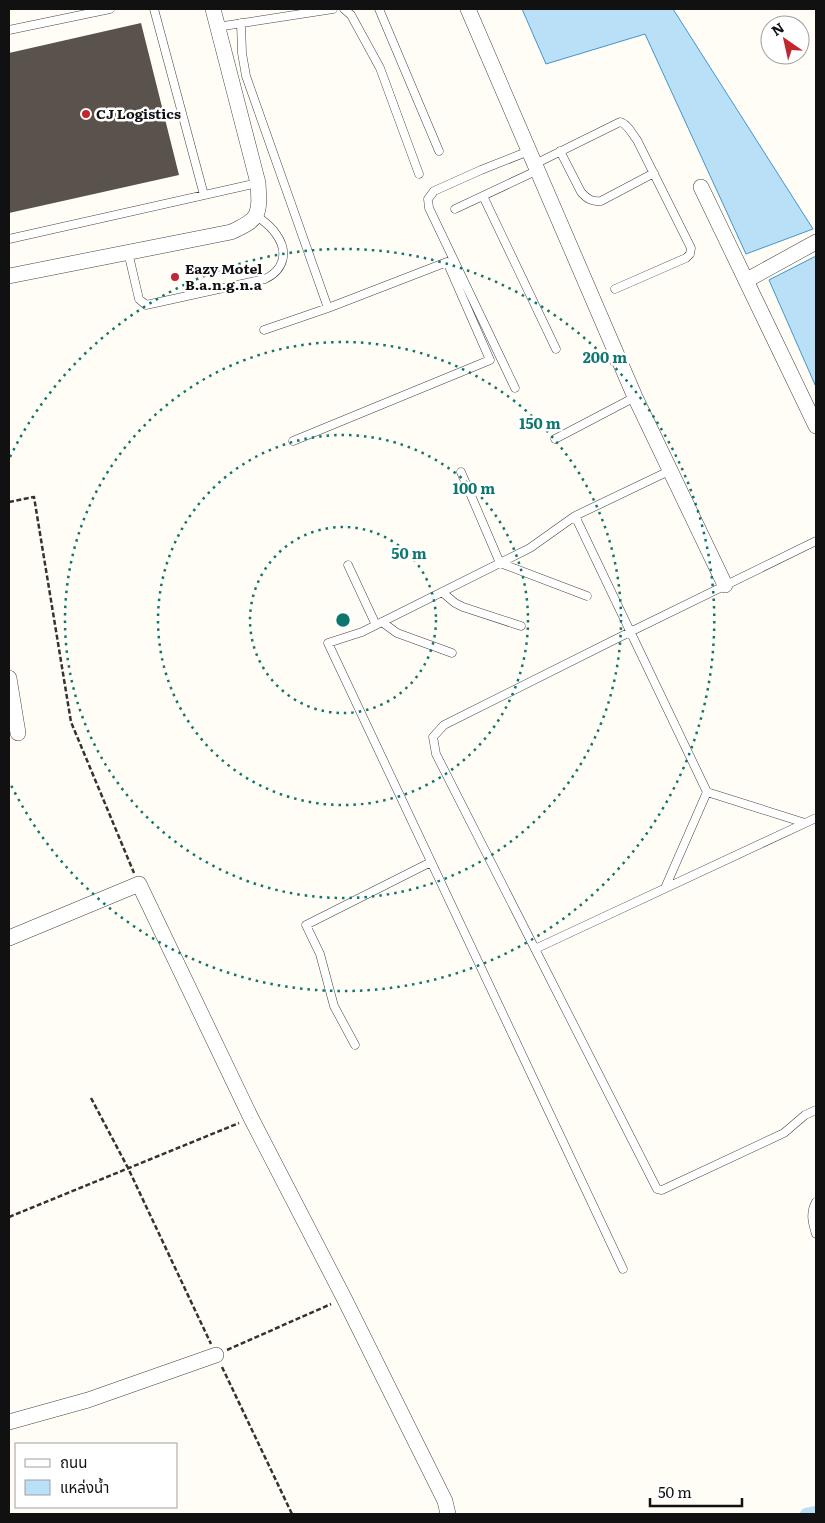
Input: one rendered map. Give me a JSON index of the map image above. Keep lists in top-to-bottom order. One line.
{"places":["CJ Logistics","Eazy Motel B.a.n.g.n.a"],"legend":["ถนน","แหล่งน้ำ"],"scale_bar":"50 m","north":"top left","rings":["200 m","150 m","100 m","50 m"]}
